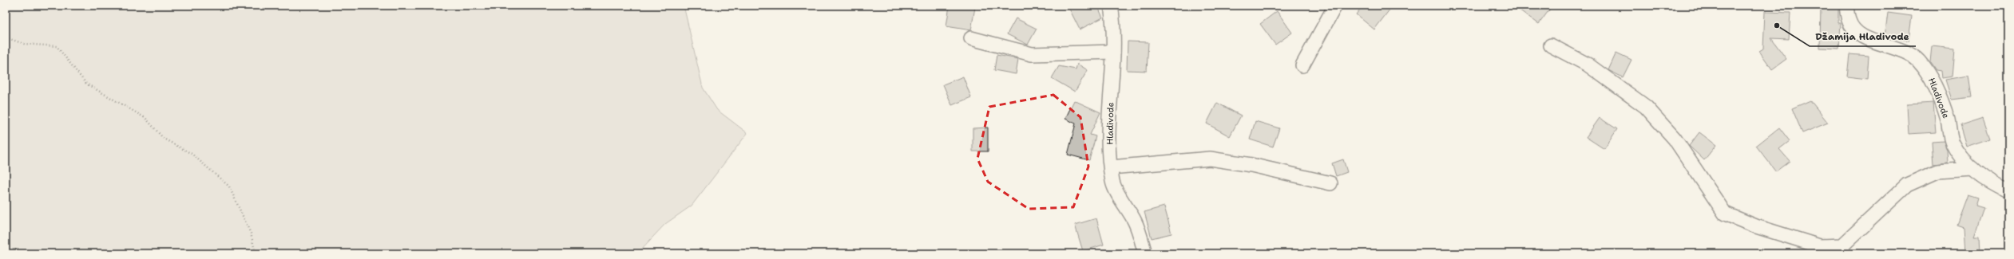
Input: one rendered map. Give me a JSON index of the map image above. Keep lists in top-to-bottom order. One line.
{"streets":{"street":["Hladivode"]},"places":["Džamija Hladivode"]}
